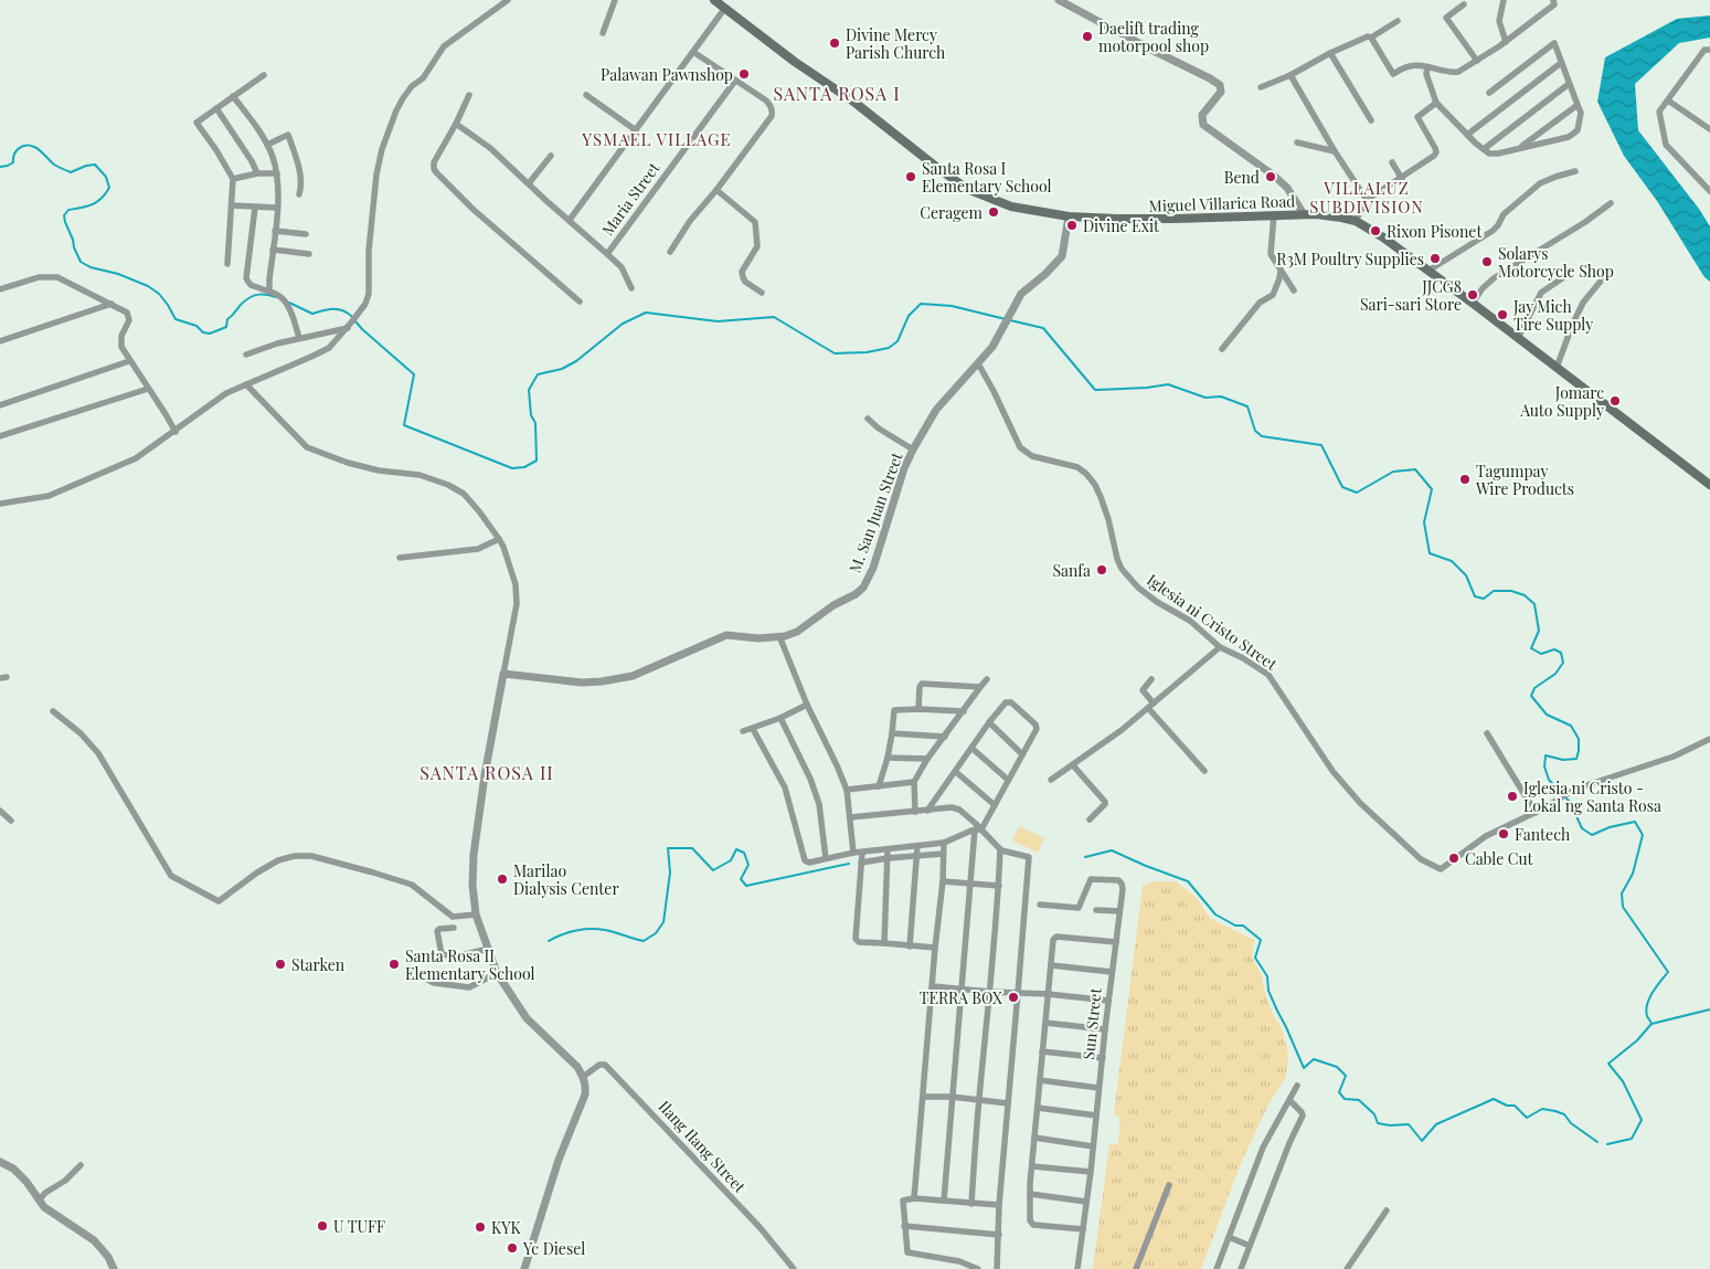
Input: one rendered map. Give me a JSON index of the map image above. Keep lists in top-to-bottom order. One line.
{"streets":{"main road":["Miguel Villarica Road"],"street":["Maria Street","M. San Juan Street","Iglesia ni Cristo Street","Sun Street","Ilang Ilang Street"]},"crossings":[["Miguel Villarica Road","M. San Juan Street"],["M. San Juan Street","Iglesia ni Cristo Street"]],"districts":["SANTA ROSA I","YSMAEL VILLAGE","VILLALUZ SUBDIVISION","SANTA ROSA II"],"places":["Daelift trading motorpool shop","Divine Mercy Parish Church","Palawan Pawnshop","Santa Rosa I Elementary School","Bend","Ceragem","Divine Exit","Rixon Pisonet","R3M Poultry Supplies","Solarys Motorcycle Shop","JJCG8 Sari-sari Store","Jay Mich Tire Supply","Jomarc Auto Supply","Tagumpay Wire Products","Sanfa","Iglesia ni Cristo - Lokal ng Santa Rosa","Fantech","Cable Cut","Marilao Dialysis Center","Starken","Santa Rosa II Elementary School","TERRA BOX","U TUFF","KYK","Yc Diesel"]}
